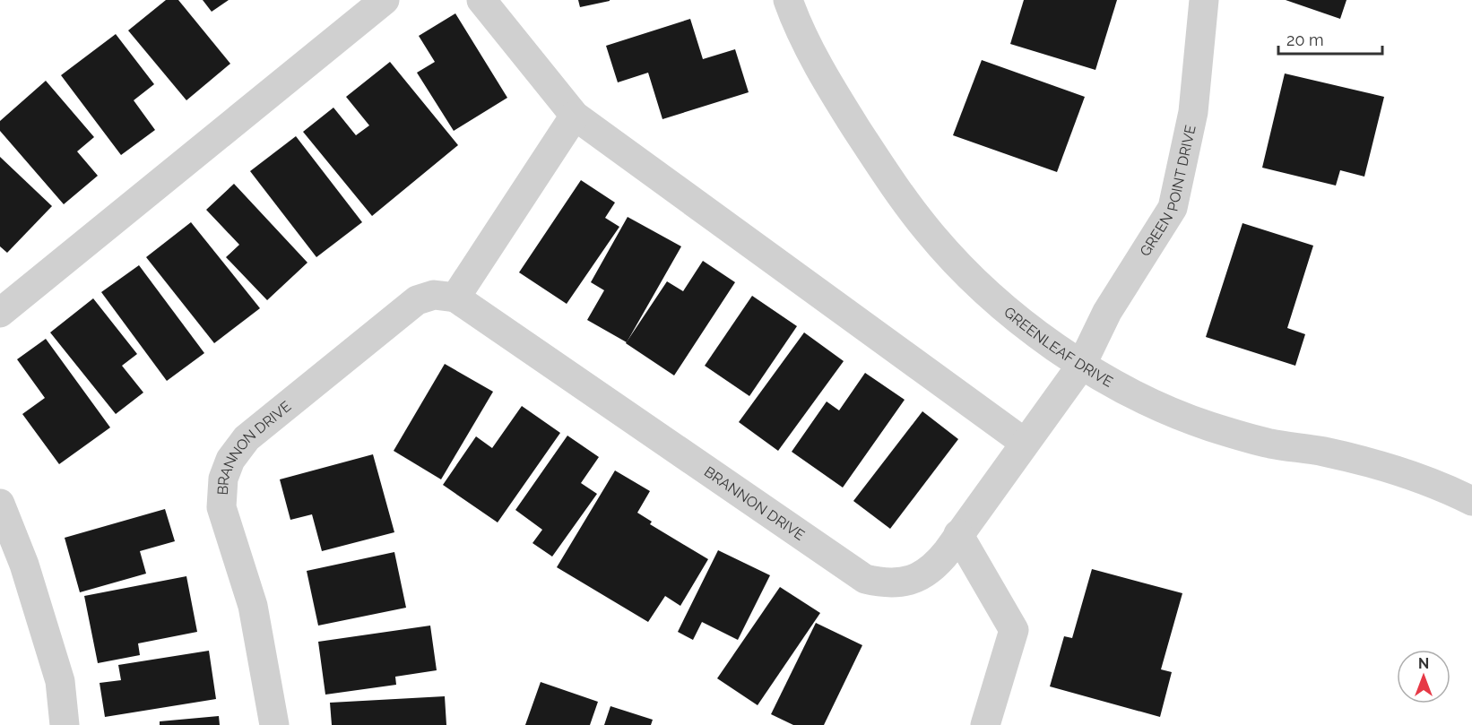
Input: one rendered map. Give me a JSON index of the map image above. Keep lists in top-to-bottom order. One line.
{"streets":{"street":["GREEN POINT DRIVE","GREENLEAF DRIVE","BRANNON DRIVE"]},"crossings":[["GREEN POINT DRIVE","GREENLEAF DRIVE"],["GREEN POINT DRIVE","BRANNON DRIVE"],["GREENLEAF DRIVE","BRANNON DRIVE"]],"scale_bar":"20 m","north":"top"}
